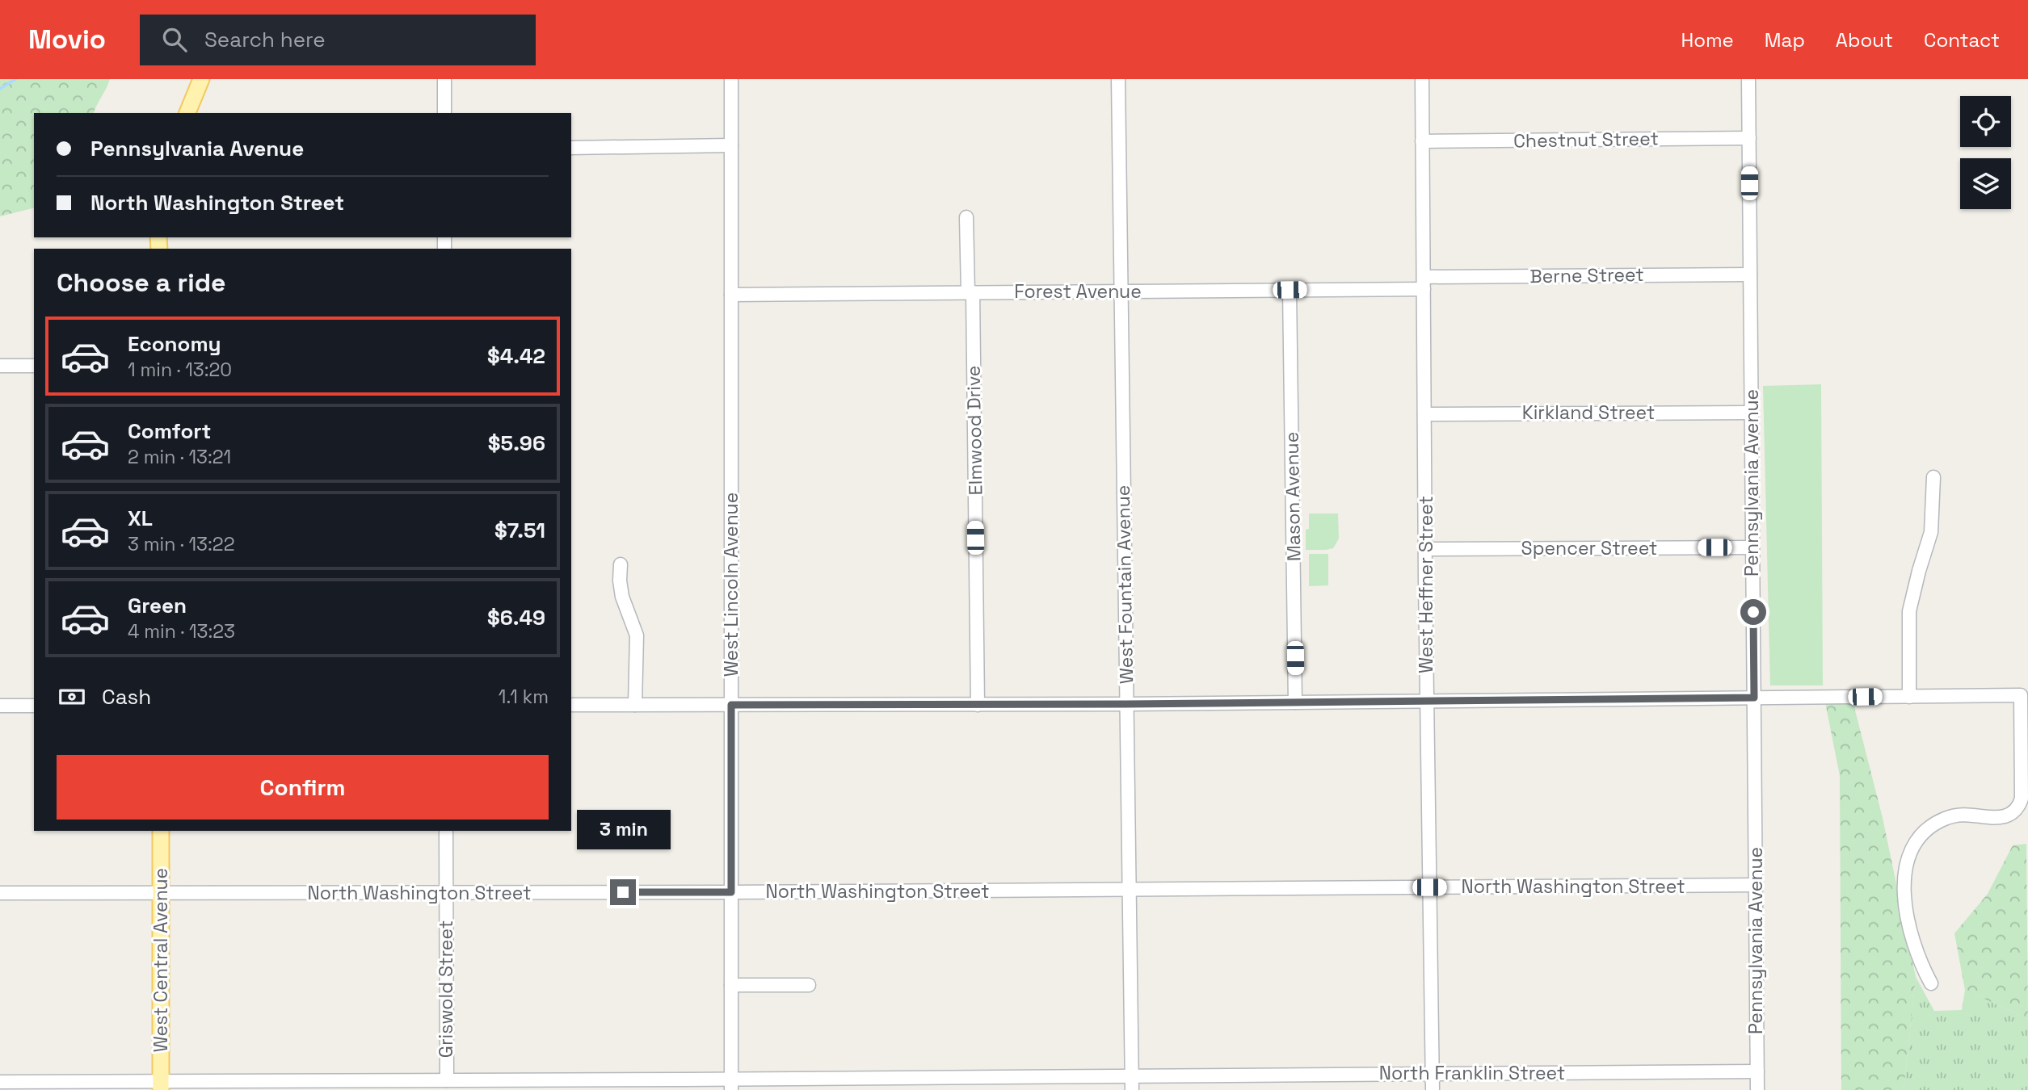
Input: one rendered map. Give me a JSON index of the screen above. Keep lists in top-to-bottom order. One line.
{"streets":{"main road":["West Central Avenue"],"street":["Chestnut Street","Berne Street","Forest Avenue","Kirkland Street","Elmwood Drive","Pennsylvania Avenue","Mason Avenue","Spencer Street","West Lincoln Avenue","West Fountain Avenue","West Heffner Street","North Washington Street","Griswold Street","North Franklin Street"]},"crossings":[["Chestnut Street","Pennsylvania Avenue"],["Chestnut Street","West Heffner Street"],["Berne Street","Forest Avenue"],["Berne Street","Pennsylvania Avenue"],["Berne Street","West Heffner Street"],["Forest Avenue","Elmwood Drive"],["Forest Avenue","Mason Avenue"],["Forest Avenue","West Lincoln Avenue"],["Forest Avenue","West Fountain Avenue"],["Forest Avenue","West Heffner Street"],["Kirkland Street","Pennsylvania Avenue"],["Kirkland Street","West Heffner Street"],["Pennsylvania Avenue","Spencer Street"],["Pennsylvania Avenue","North Washington Street"],["Pennsylvania Avenue","North Franklin Street"],["Spencer Street","West Heffner Street"],["West Lincoln Avenue","North Washington Street"],["West Lincoln Avenue","North Franklin Street"],["West Fountain Avenue","North Washington Street"],["West Fountain Avenue","North Franklin Street"],["West Heffner Street","North Washington Street"],["West Heffner Street","North Franklin Street"],["North Washington Street","West Central Avenue"],["North Washington Street","Griswold Street"],["West Central Avenue","North Franklin Street"],["Griswold Street","North Franklin Street"]],"page":{"header":"Movio","search":"Search here","nav":["Home","Map","About","Contact"],"banner":["Pennsylvania Avenue","North Washington Street"],"heading":"Choose a ride","list":[{"name":"Economy","note":"1 min · 13:20","value":"$4.42"},{"name":"Comfort","note":"2 min · 13:21","value":"$5.96"},{"name":"XL","note":"3 min · 13:22","value":"$7.51"},{"name":"Green","note":"4 min · 13:23","value":"$6.49"}],"pay":["Cash","1.1 km"],"buttons":"Confirm","bubble":"3 min"}}
